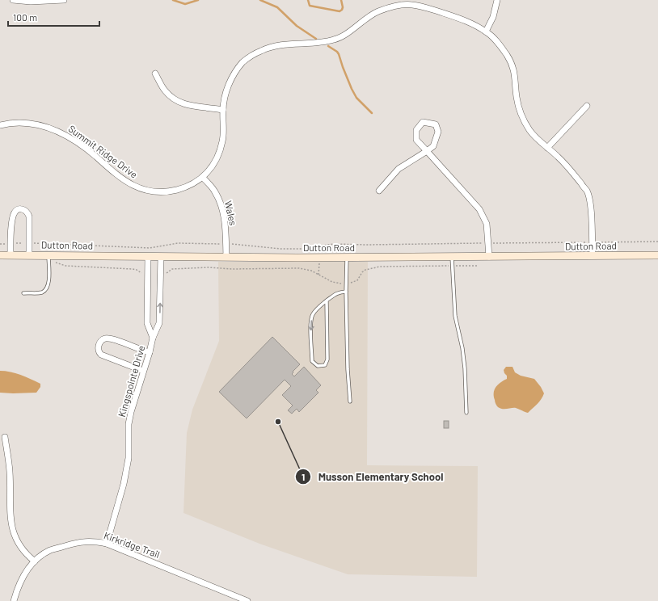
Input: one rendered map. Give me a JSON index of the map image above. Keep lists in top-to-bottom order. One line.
{"streets":{"street":["Summit Ridge Drive","Wales","Dutton Road","Kingspointe Drive","Kirkridge Trail"]},"crossings":[["Summit Ridge Drive","Wales"],["Summit Ridge Drive","Dutton Road"],["Wales","Dutton Road"],["Dutton Road","Kingspointe Drive"],["Kingspointe Drive","Kirkridge Trail"]],"places":["Musson Elementary School"],"scale_bar":"100 m"}
